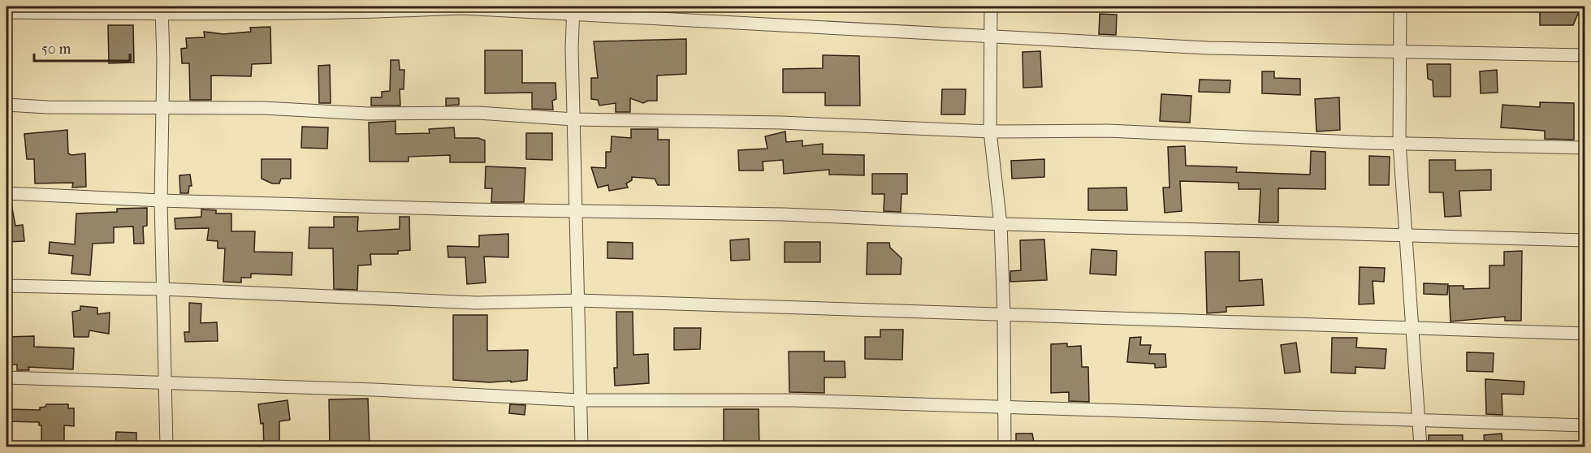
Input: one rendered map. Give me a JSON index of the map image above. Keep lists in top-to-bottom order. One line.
{"scale_bar":"50 m"}
